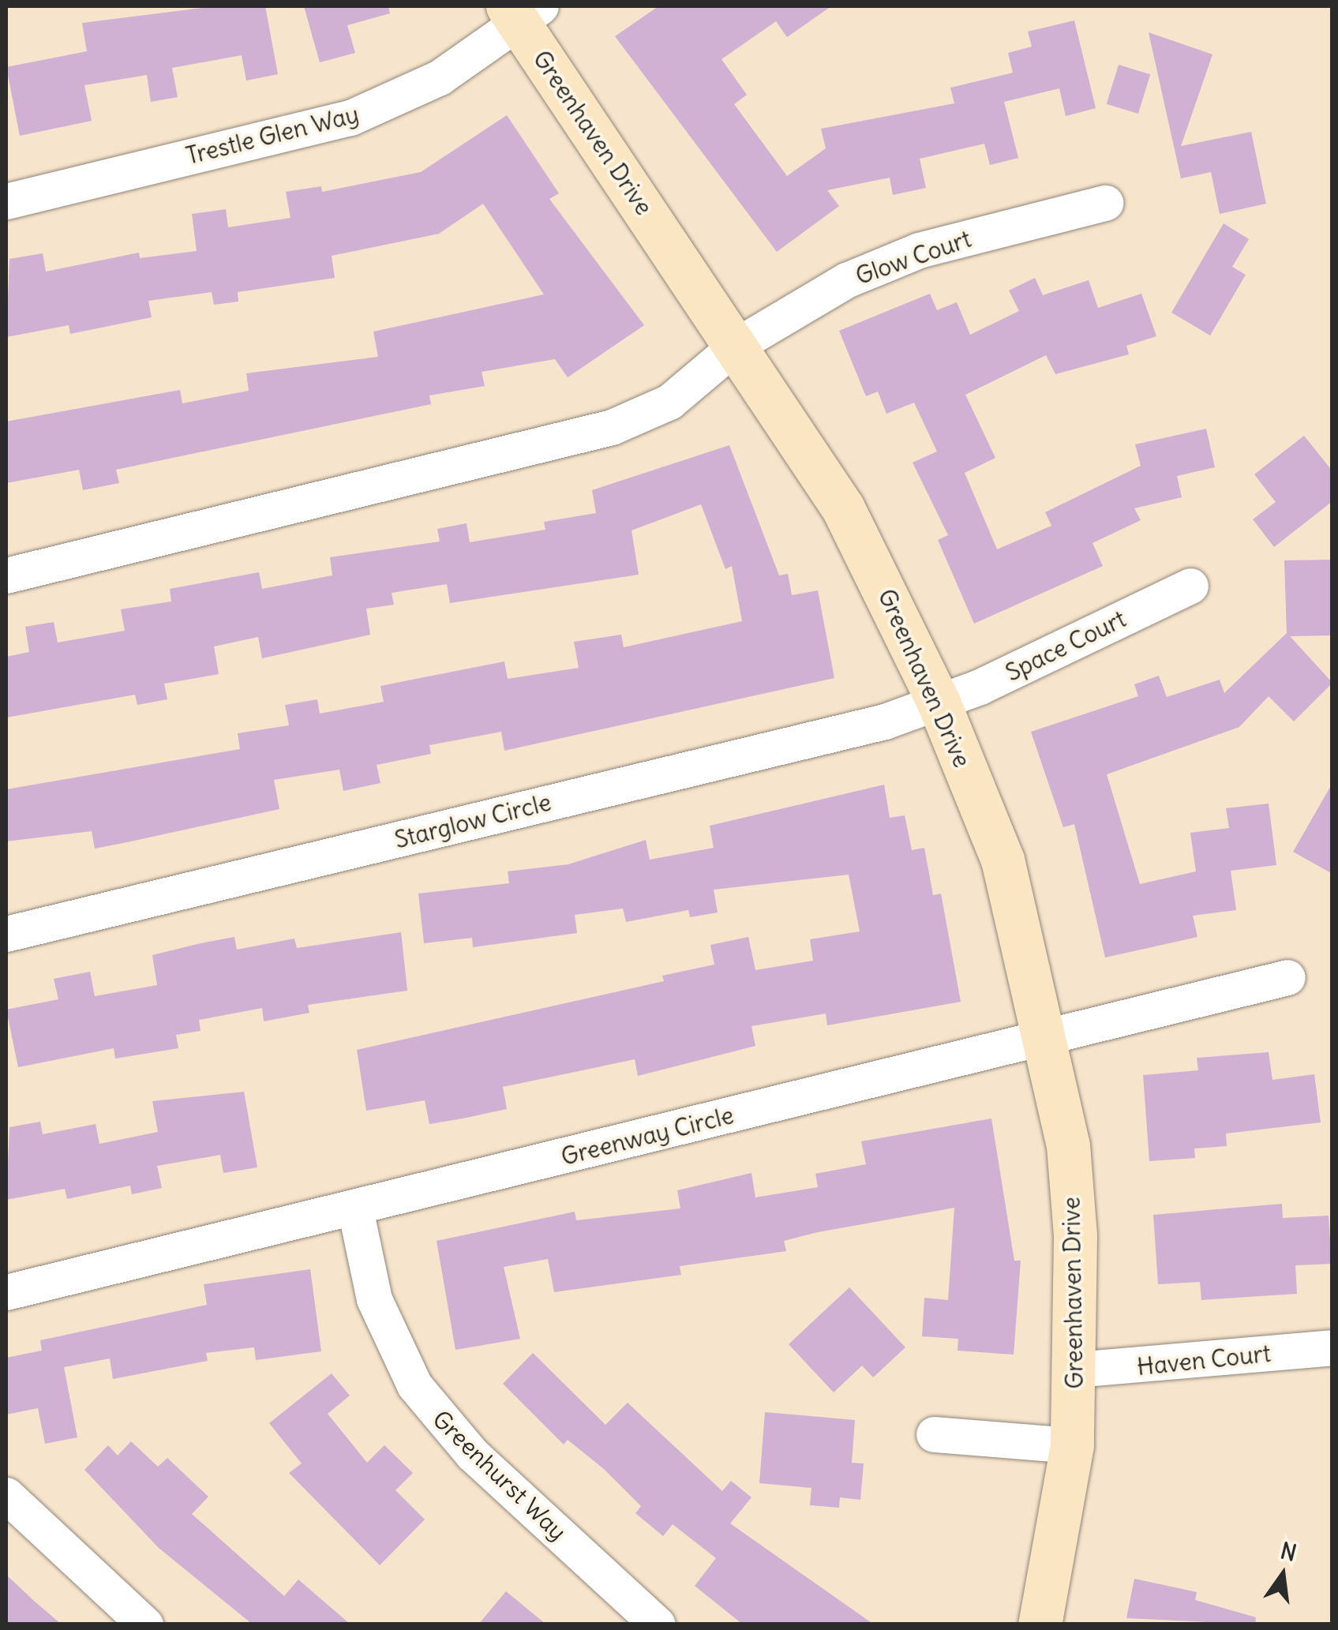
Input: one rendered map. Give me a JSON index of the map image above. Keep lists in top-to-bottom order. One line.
{"streets":{"street":["Greenhaven Drive","Trestle Glen Way","Glow Court","Space Court","Starglow Circle","Greenway Circle","Haven Court","Greenhurst Way"]},"crossings":[["Greenhaven Drive","Trestle Glen Way"],["Greenhaven Drive","Glow Court"],["Greenhaven Drive","Space Court"],["Greenhaven Drive","Starglow Circle"],["Greenhaven Drive","Greenway Circle"],["Greenhaven Drive","Haven Court"],["Space Court","Starglow Circle"],["Greenway Circle","Greenhurst Way"]],"north":"top"}
